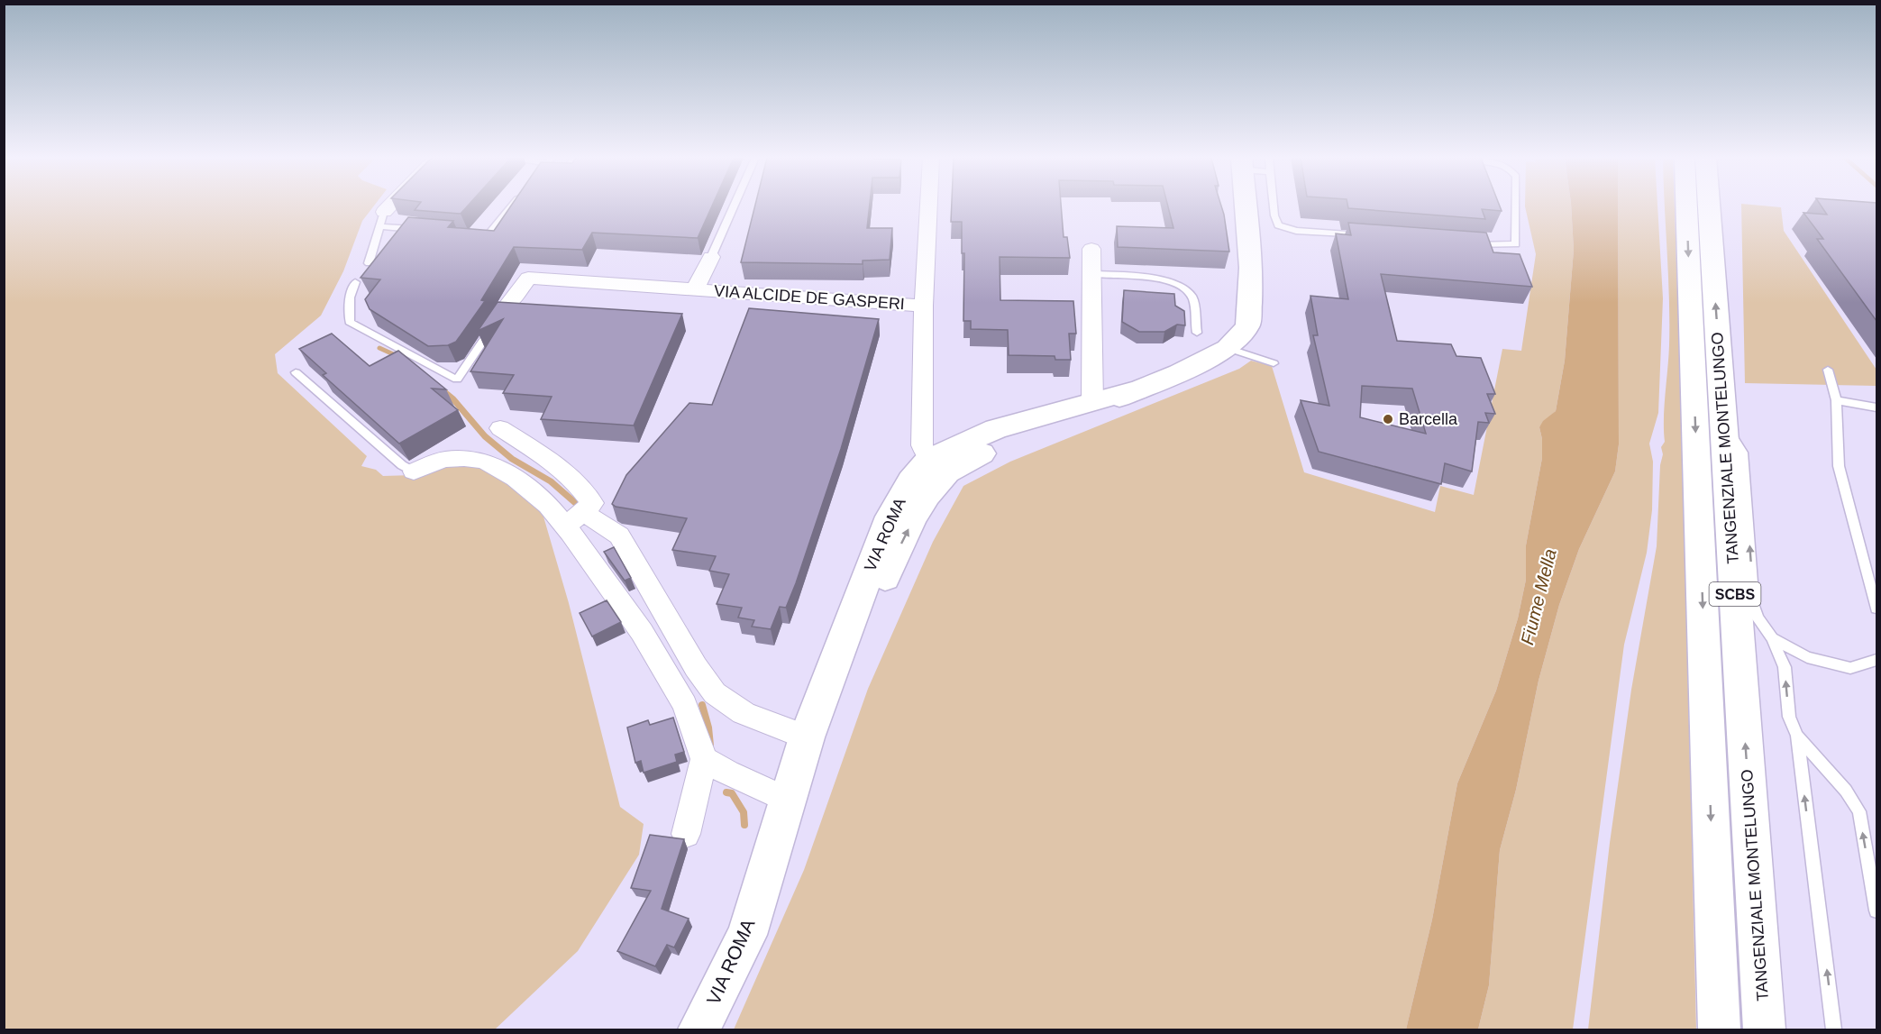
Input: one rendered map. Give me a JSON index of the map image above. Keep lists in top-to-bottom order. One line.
{"streets":{"main road":["TANGENZIALE MONTELUNGO","VIA ROMA","SCBS"],"street":["VIA ALCIDE DE GASPERI"]},"crossings":[["VIA ALCIDE DE GASPERI","VIA ROMA"]],"water":["Fiume Mella"],"places":["Barcella"]}
